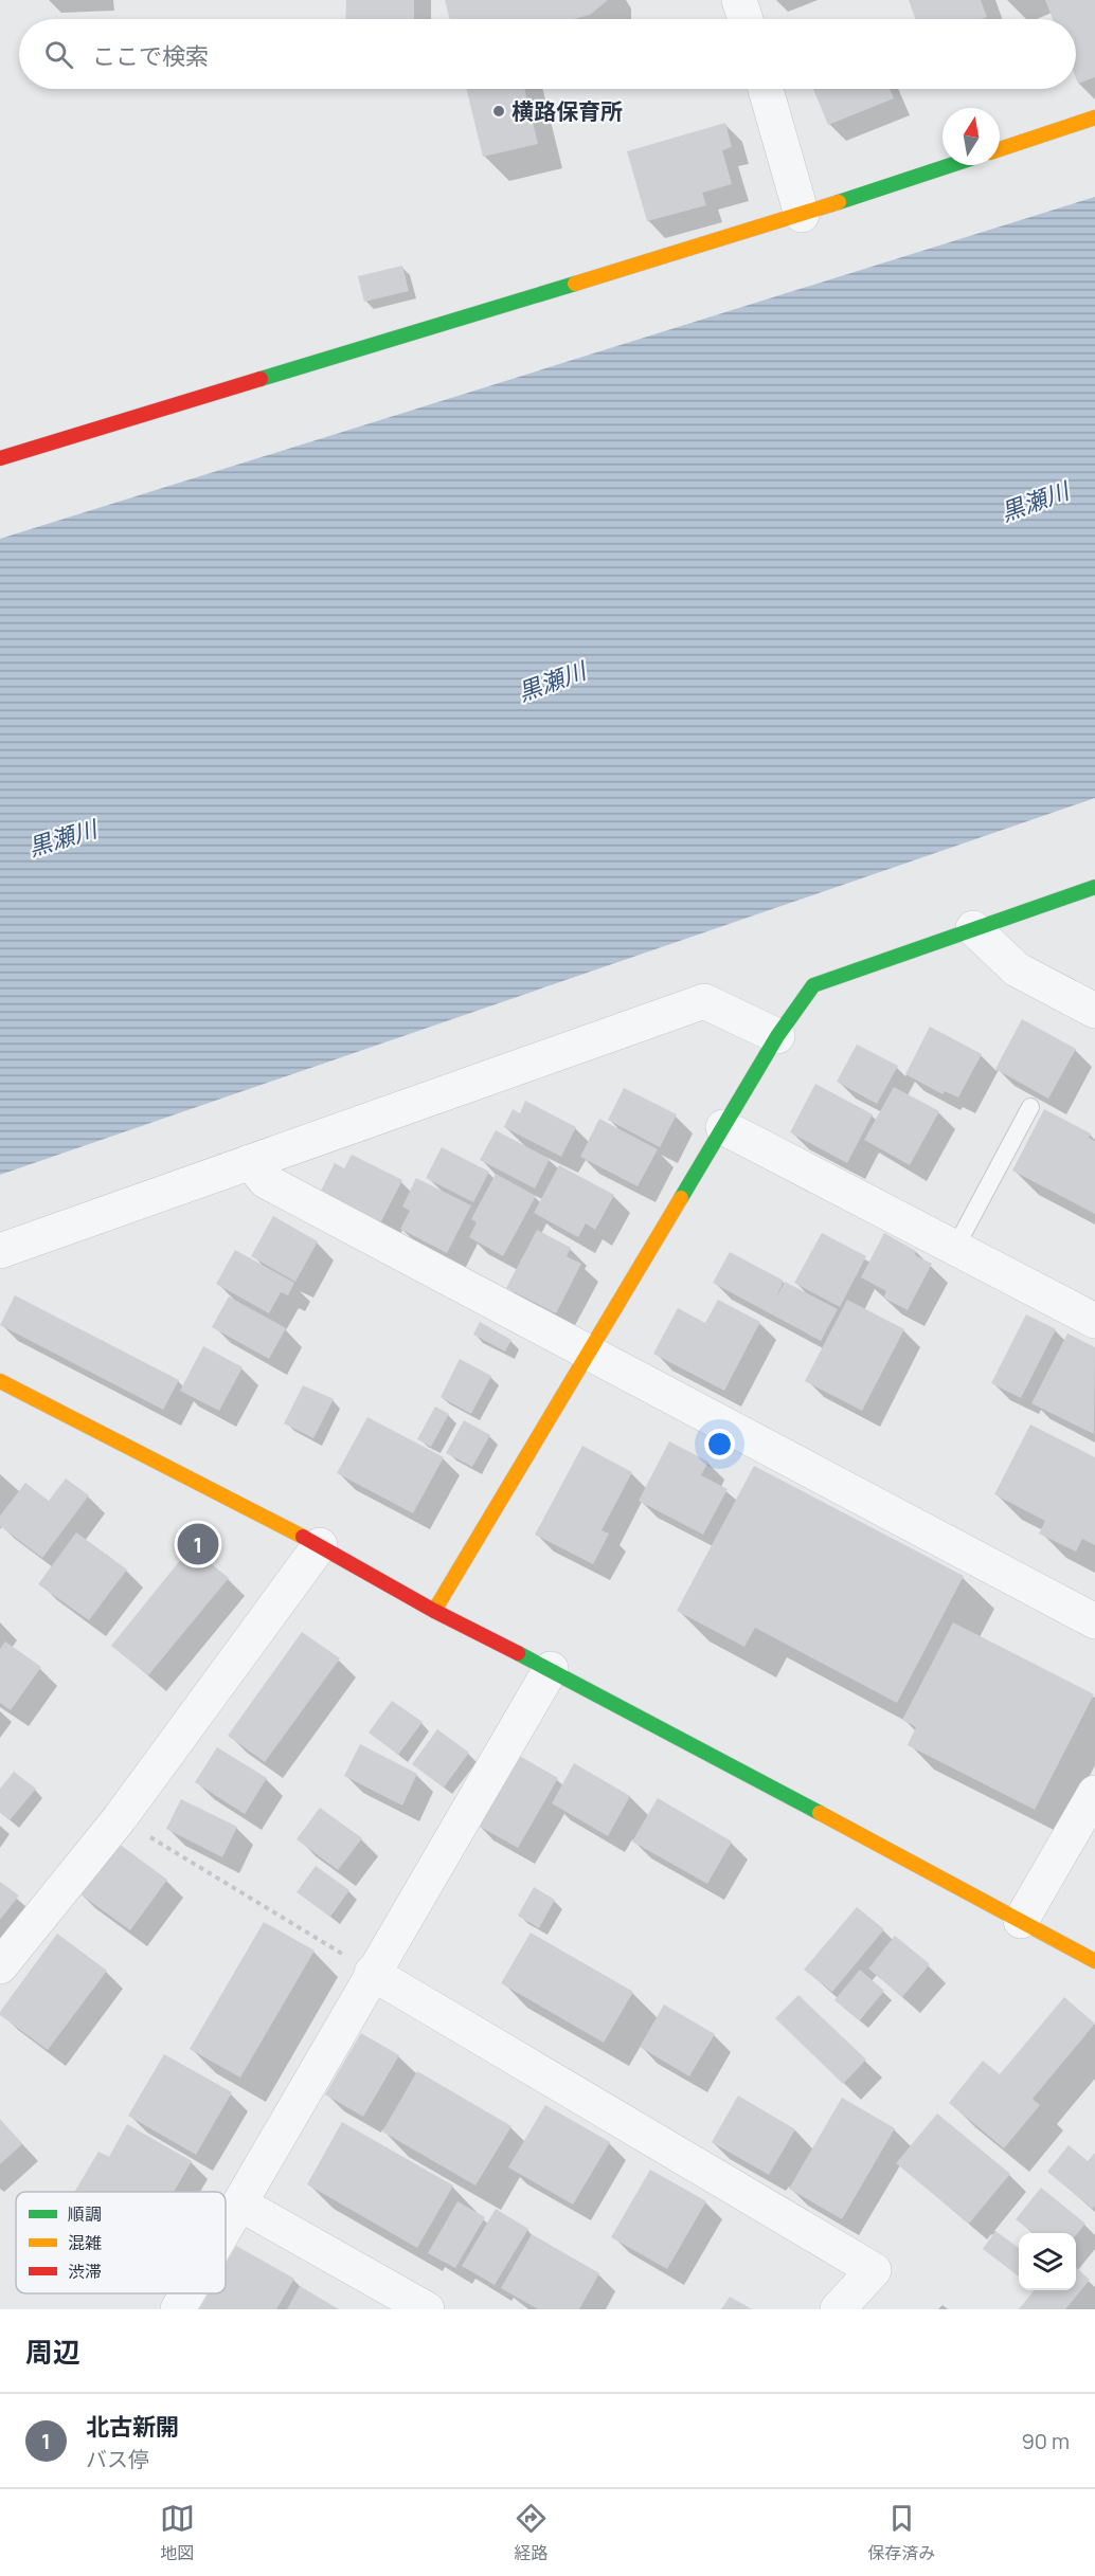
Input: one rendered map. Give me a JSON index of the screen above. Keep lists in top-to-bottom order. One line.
{"water":["黒瀬川"],"places":["横路保育所"],"legend":["順調","混雑","渋滞"],"north":"top","page":{"search":"ここで検索","pins":"1","heading":"周辺","list":[{"mark":"1","name":"北古新開","note":"バス停","value":"90 m"}],"nav":["地図","経路","保存済み"]}}
